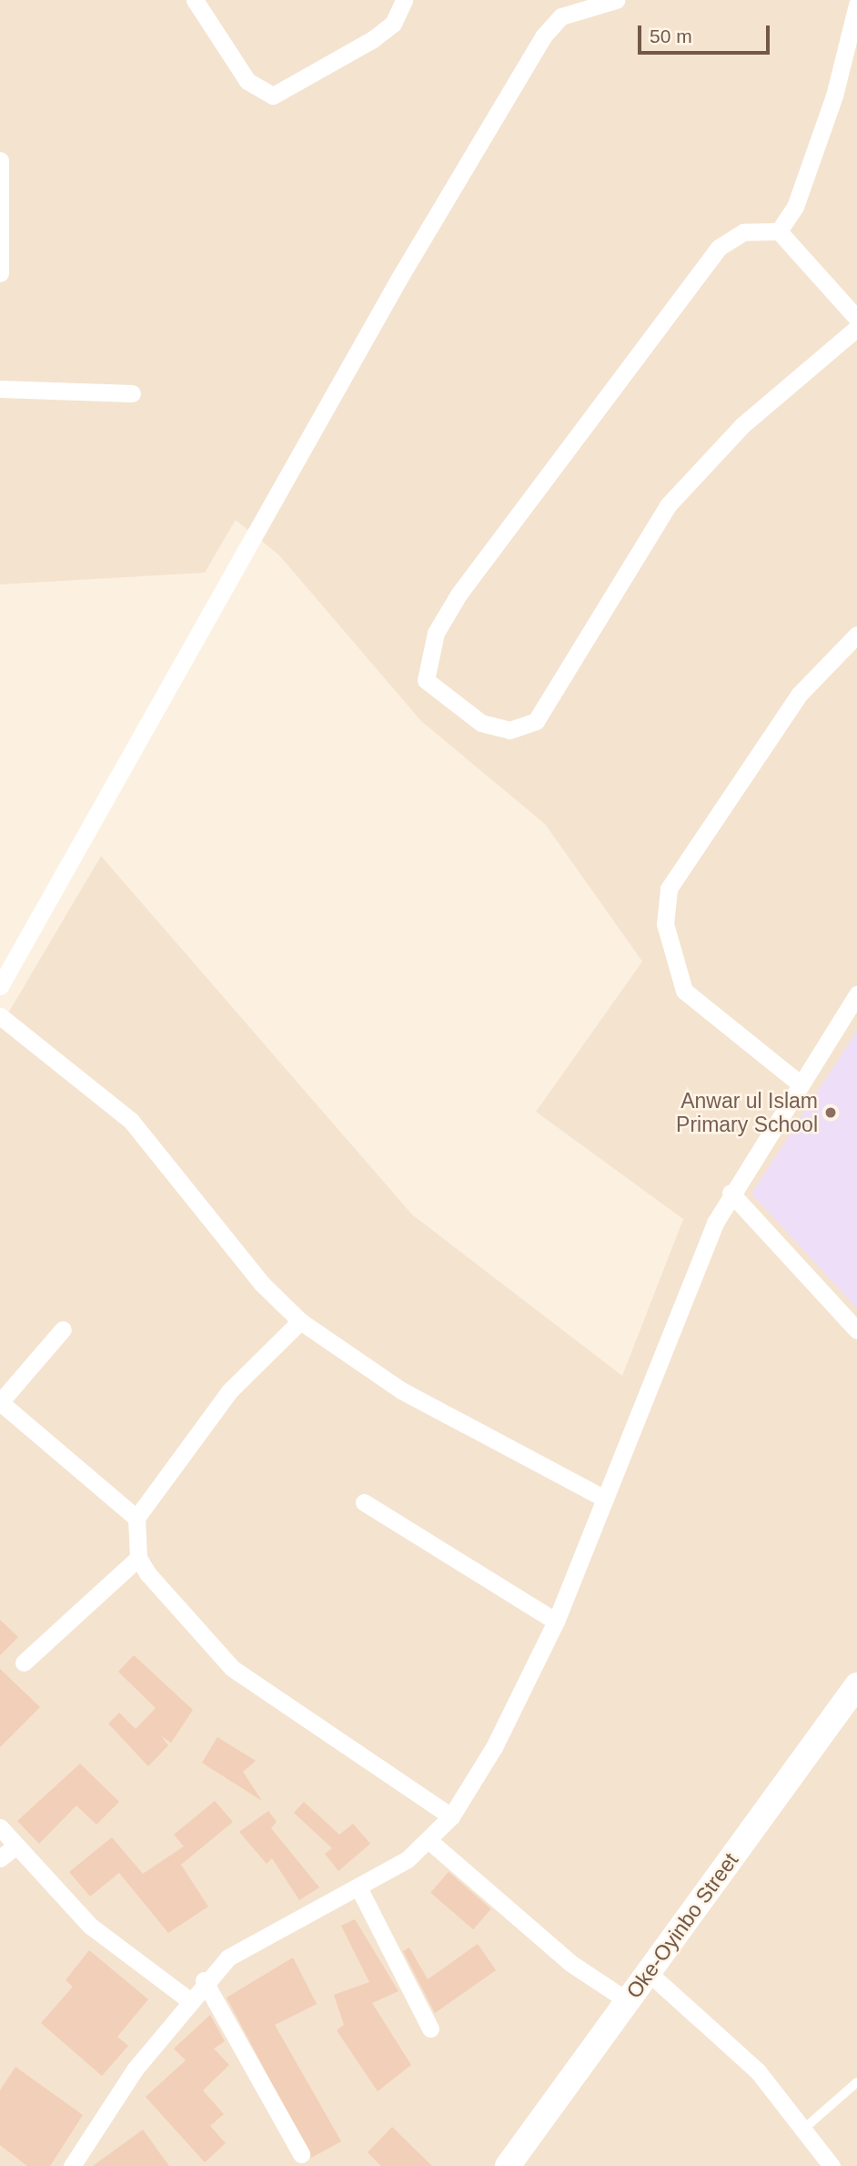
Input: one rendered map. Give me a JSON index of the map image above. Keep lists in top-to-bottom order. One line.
{"streets":{"main road":["Oke-Oyinbo Street"]},"places":["Anwar ul Islam Primary School"],"scale_bar":"50 m"}
